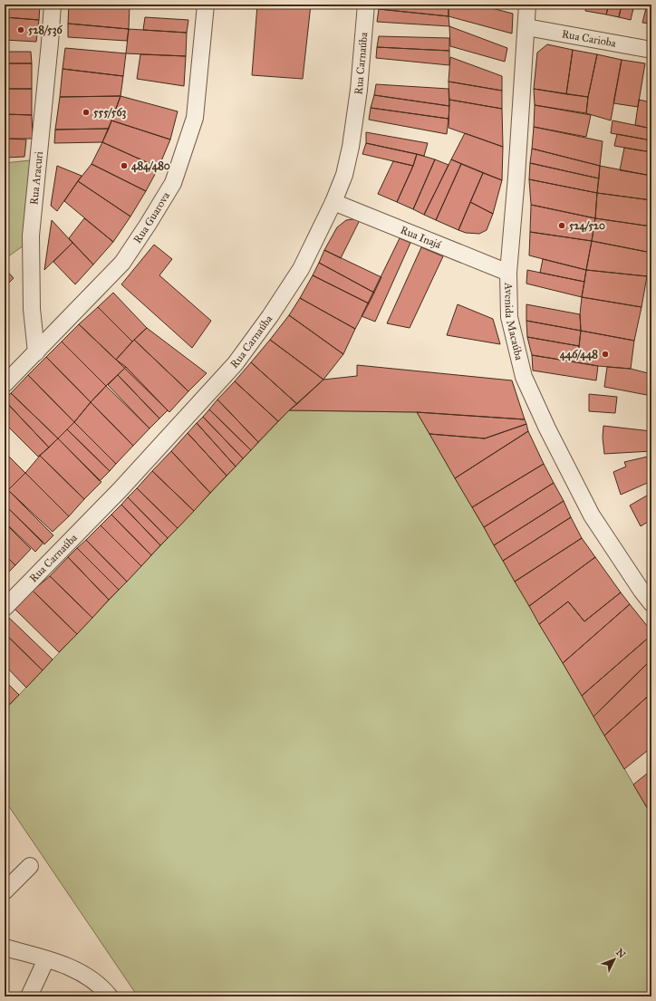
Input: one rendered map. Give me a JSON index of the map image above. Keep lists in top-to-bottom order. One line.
{"streets":{"street":["Rua Carioba","Rua Carnaúba","Rua Aracuri","Rua Guarova","Rua Inajá","Avenida Macaúba"]},"crossings":[["Rua Carioba","Avenida Macaúba"],["Rua Carnaúba","Rua Inajá"],["Rua Aracuri","Rua Guarova"],["Rua Inajá","Avenida Macaúba"]],"places":["528/536","555/563","484/480","524/520","446/448"],"north":"top right"}
